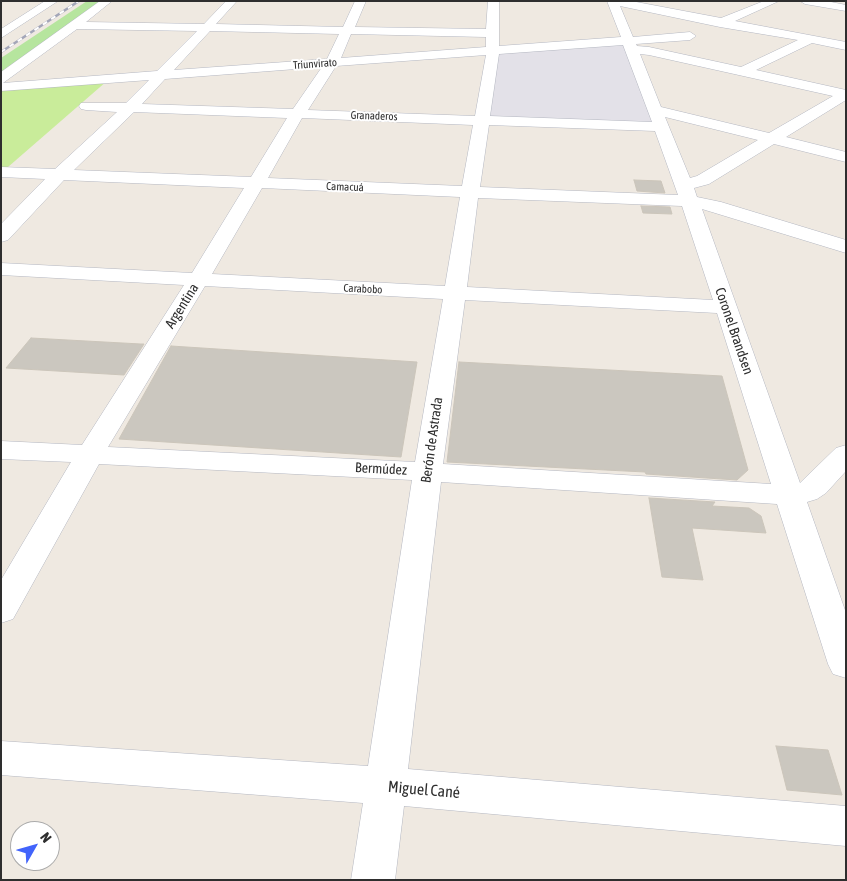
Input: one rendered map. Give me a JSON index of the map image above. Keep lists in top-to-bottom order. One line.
{"streets":{"street":["Triunvirato","Granaderos","Camacuá","Carabobo","Argentina","Coronel Brandsen","Berón de Astrada","Bermúdez","Miguel Cané"]},"crossings":[["Triunvirato","Argentina"],["Triunvirato","Coronel Brandsen"],["Triunvirato","Berón de Astrada"],["Granaderos","Argentina"],["Granaderos","Coronel Brandsen"],["Granaderos","Berón de Astrada"],["Camacuá","Argentina"],["Camacuá","Coronel Brandsen"],["Camacuá","Berón de Astrada"],["Carabobo","Argentina"],["Carabobo","Coronel Brandsen"],["Carabobo","Berón de Astrada"],["Argentina","Bermúdez"],["Coronel Brandsen","Bermúdez"],["Berón de Astrada","Bermúdez"],["Berón de Astrada","Miguel Cané"]],"north":"top right"}
